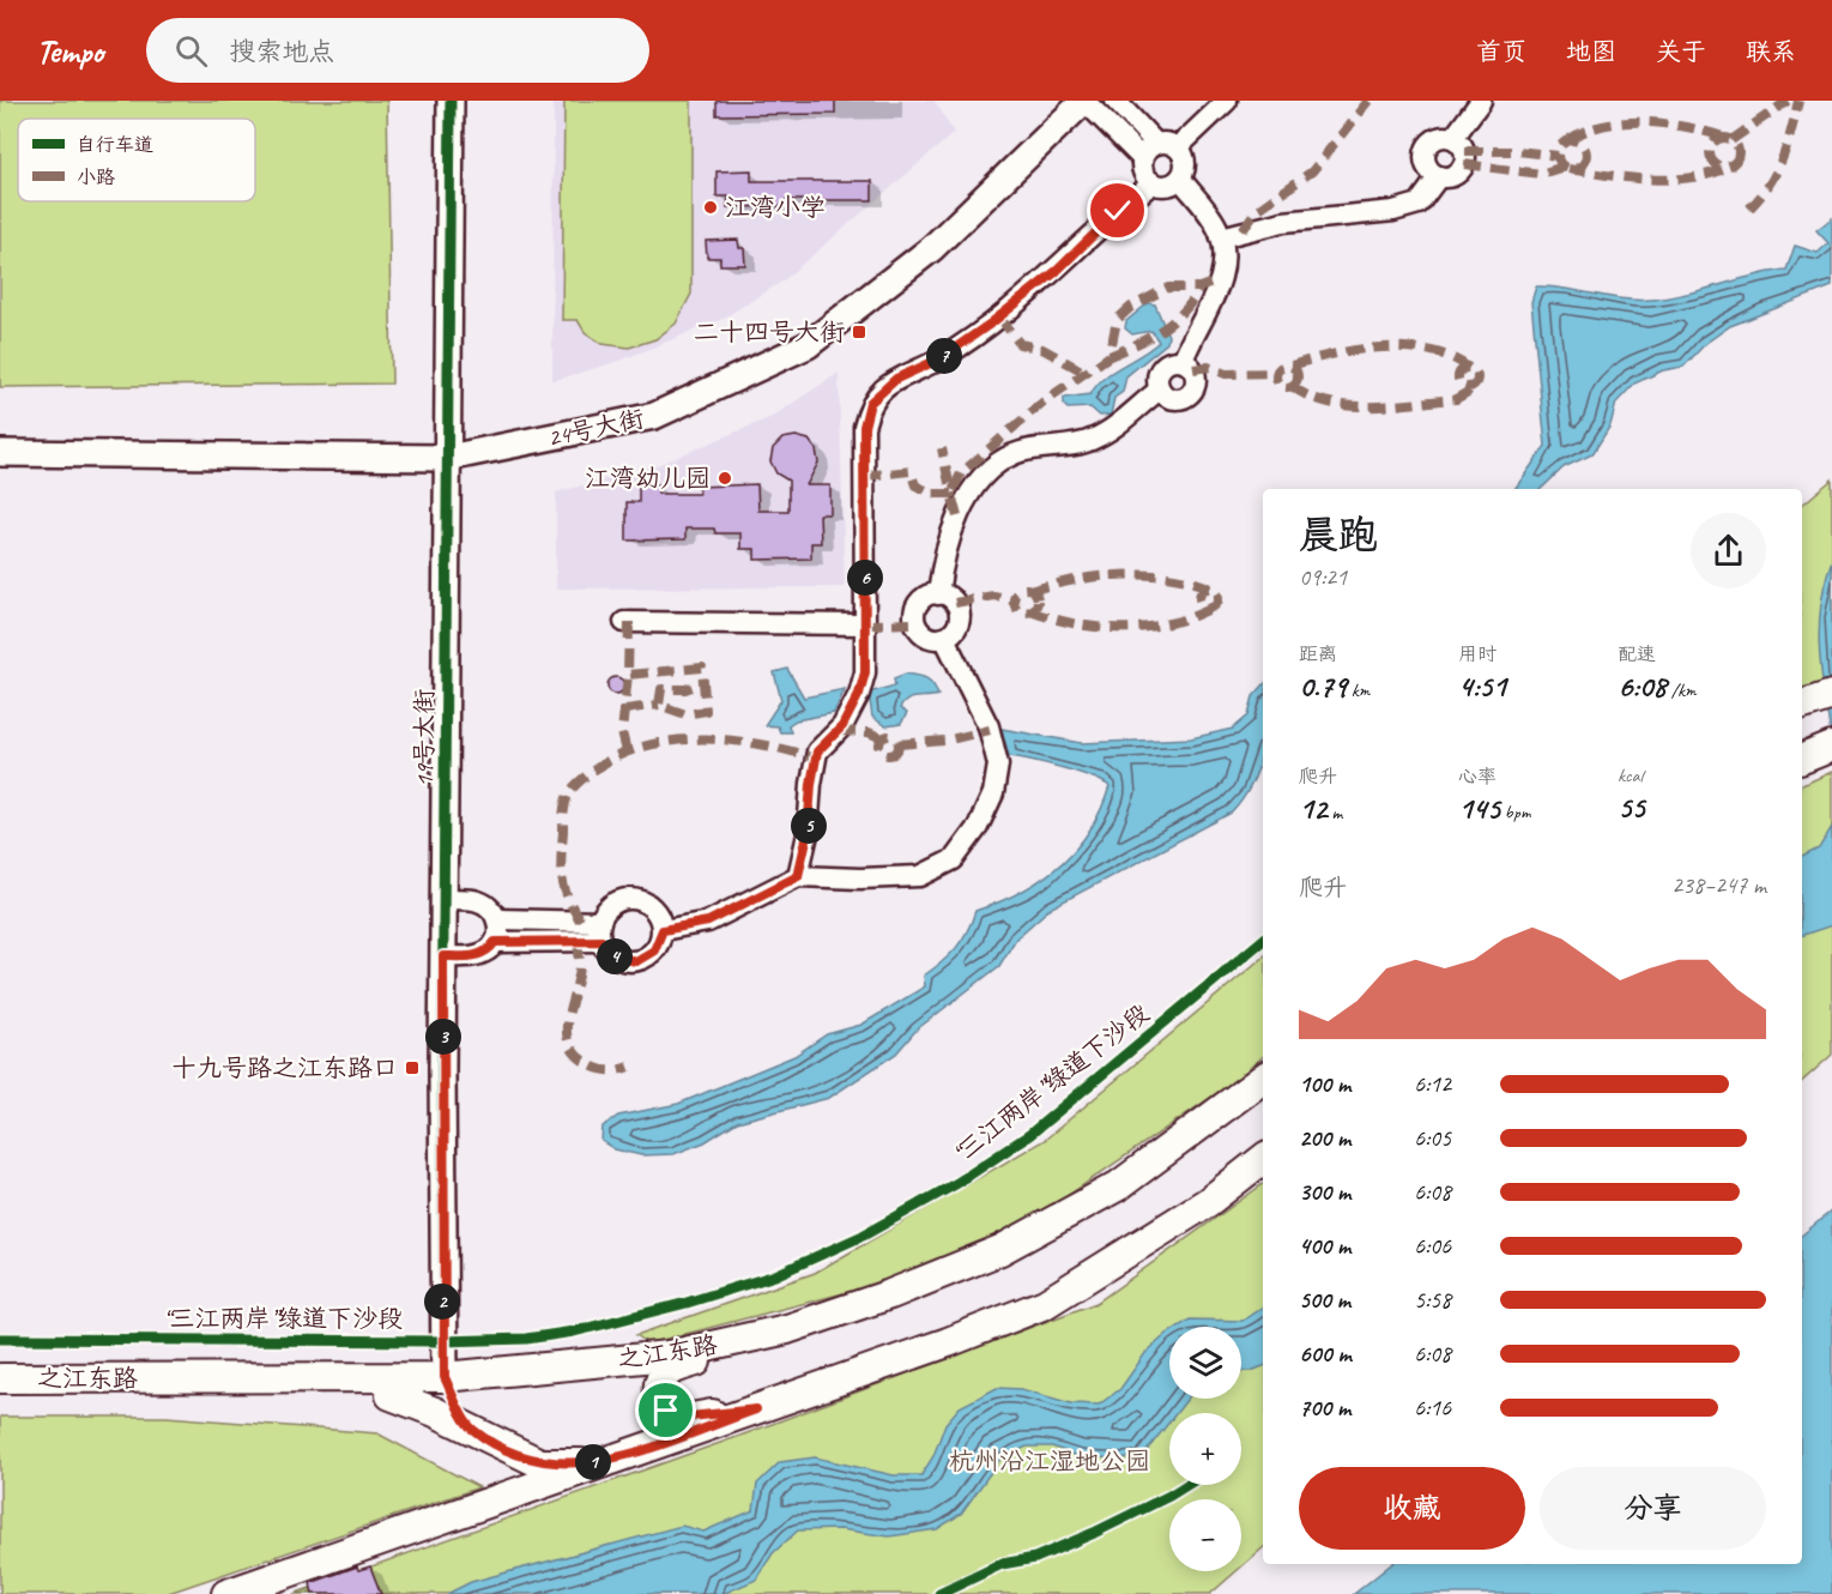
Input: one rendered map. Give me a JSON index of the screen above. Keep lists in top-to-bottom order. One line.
{"streets":{"main road":["之江东路"],"street":["24号大街","19号大街"],"cycle path":["“三江两岸”绿道下沙段"]},"crossings":[["24号大街","19号大街"],["19号大街","之江东路"]],"parks":["杭州沿江湿地公园"],"places":{"other":["江湾小学","江湾幼儿园"],"transit":["二十四号大街","十九号路之江东路口"]},"legend":["自行车道","小路"],"page":{"header":"Tempo","search":"搜索地点","nav":["首页","地图","关于","联系"],"pins":["7","6","5","4","3","2","1"],"heading":["晨跑","09:21"],"stats":[["距离","0.79 km"],["用时","4:51"],["配速","6:08 /km"],["爬升","12 m"],["心率","145 bpm"],["kcal","55"]],"chart":["爬升","238–247 m"],"list":[{"name":"100 m","note":"6:12"},{"name":"200 m","note":"6:05"},{"name":"300 m","note":"6:08"},{"name":"400 m","note":"6:06"},{"name":"500 m","note":"5:58"},{"name":"600 m","note":"6:08"},{"name":"700 m","note":"6:16"}],"map_buttons":["+","−"],"buttons":["收藏","分享"]}}
